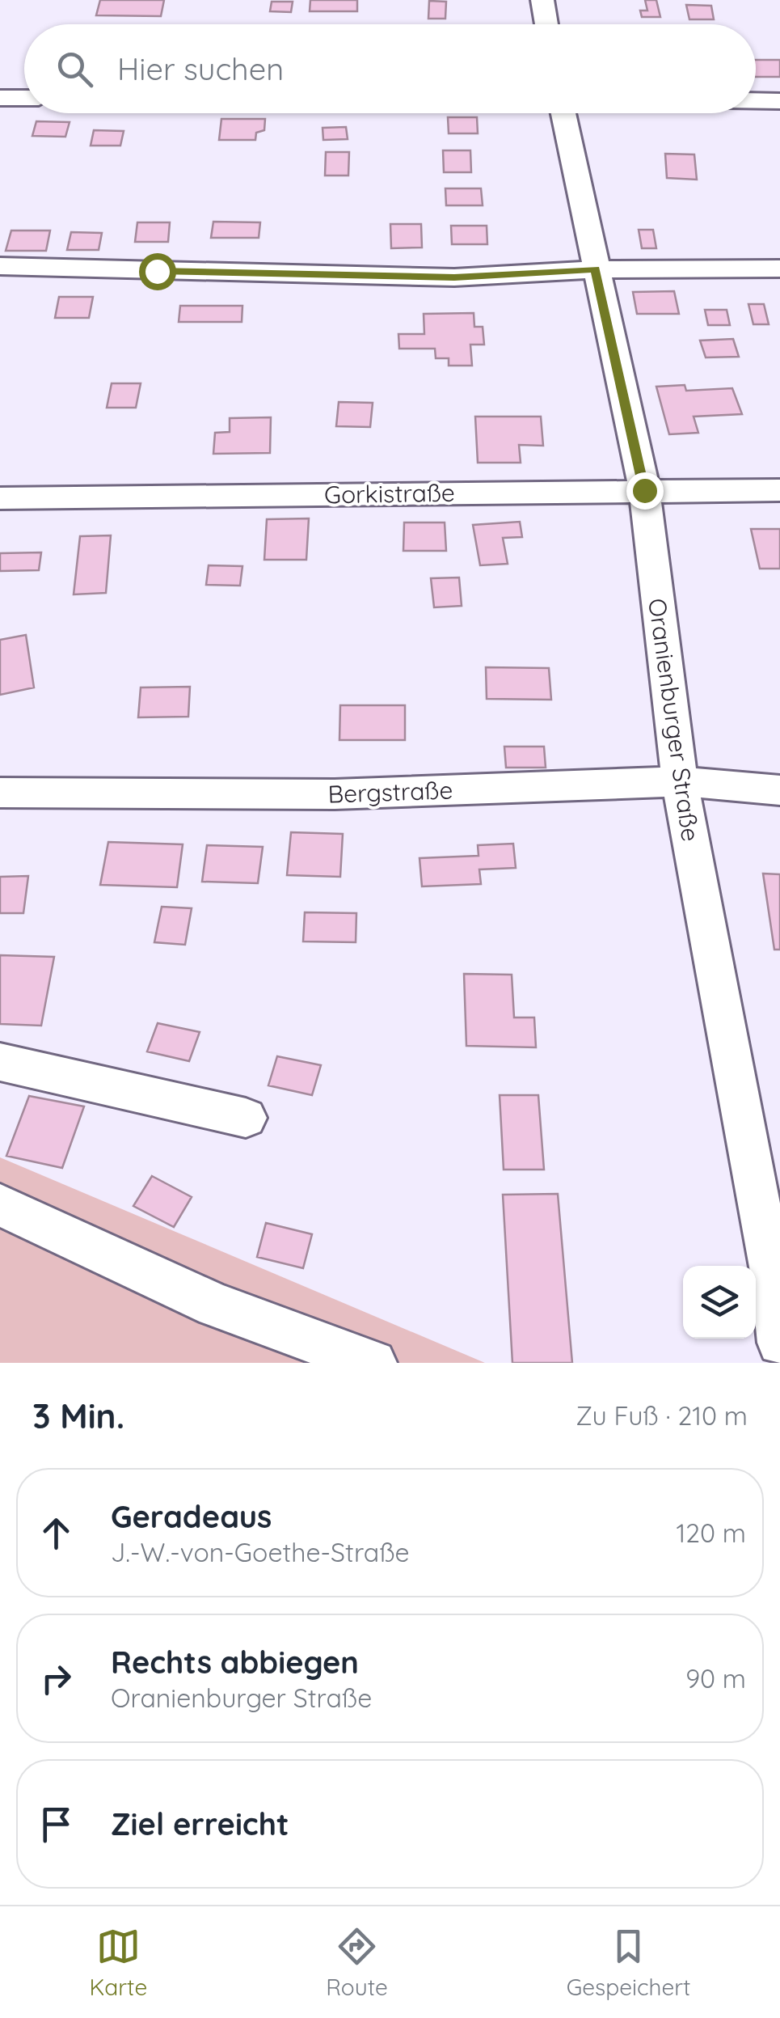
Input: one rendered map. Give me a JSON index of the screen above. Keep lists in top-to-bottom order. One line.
{"streets":{"street":["Gorkistraße","Oranienburger Straße","Bergstraße"]},"crossings":[["Gorkistraße","Oranienburger Straße"],["Oranienburger Straße","Bergstraße"]],"page":{"search":"Hier suchen","heading":["3 Min.","Zu Fuß · 210 m"],"list":[["Geradeaus","J.-W.-von-Goethe-Straße","120 m"],["Rechts abbiegen","Oranienburger Straße","90 m"],"Ziel erreicht"],"nav":["Karte","Route","Gespeichert"]}}
